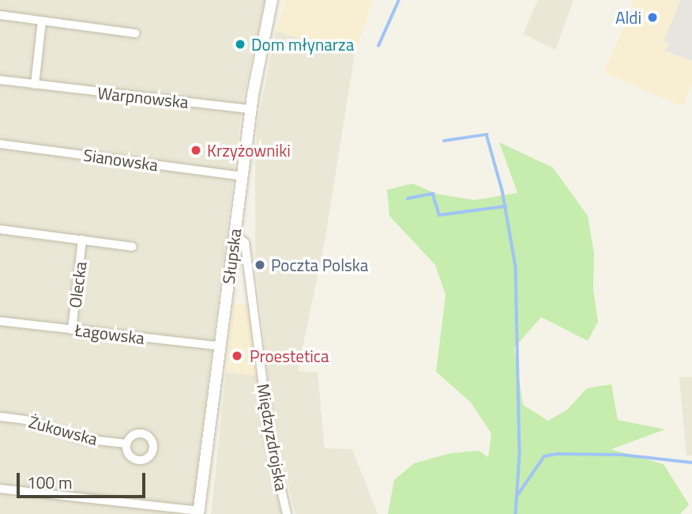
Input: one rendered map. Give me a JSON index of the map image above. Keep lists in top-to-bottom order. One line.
{"streets":{"street":["Warpnowska","Sianowska","Słupska","Olecka","Łagowska","Żukowska","Międzyzdrojska"]},"crossings":[["Warpnowska","Słupska"],["Sianowska","Słupska"],["Słupska","Łagowska"],["Słupska","Międzyzdrojska"],["Olecka","Łagowska"]],"places":["Aldi","Dom młynarza","Krzyżowniki","Poczta Polska","Proestetica"],"scale_bar":"100 m"}
